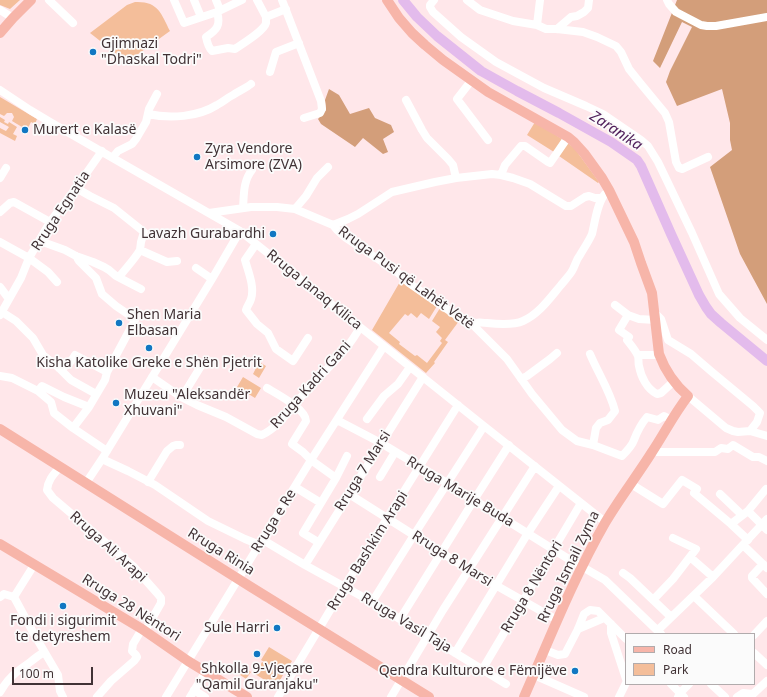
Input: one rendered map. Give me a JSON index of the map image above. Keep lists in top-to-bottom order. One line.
{"streets":{"main road":["Rruga Rinia","Rruga Ismail Zyma","Rruga 28 Nëntori"],"street":["Rruga Egnatia","Rruga Pusi që Lahët Vetë","Rruga Janaq Kilica","Rruga Kadri Gani","Rruga 7 Marsi","Rruga Marije Buda","Rruga e Re","Rruga Ali Arapi","Rruga Bashkim Arapi","Rruga 8 Marsi","Rruga 8 Nëntori","Rruga Vasil Taja"]},"crossings":[["Rruga Egnatia","Rruga Janaq Kilica"],["Rruga Pusi që Lahët Vetë","Rruga Janaq Kilica"],["Rruga Pusi që Lahët Vetë","Rruga Ismail Zyma"],["Rruga Janaq Kilica","Rruga Kadri Gani"],["Rruga Janaq Kilica","Rruga 7 Marsi"],["Rruga Janaq Kilica","Rruga e Re"],["Rruga Janaq Kilica","Rruga Bashkim Arapi"],["Rruga Janaq Kilica","Rruga Ismail Zyma"],["Rruga Janaq Kilica","Rruga 8 Nëntori"],["Rruga 7 Marsi","Rruga Marije Buda"],["Rruga 7 Marsi","Rruga 8 Marsi"],["Rruga 7 Marsi","Rruga Vasil Taja"],["Rruga Marije Buda","Rruga e Re"],["Rruga Marije Buda","Rruga Bashkim Arapi"],["Rruga Marije Buda","Rruga Ismail Zyma"],["Rruga Marije Buda","Rruga 8 Nëntori"],["Rruga e Re","Rruga Rinia"],["Rruga e Re","Rruga 28 Nëntori"],["Rruga e Re","Rruga Vasil Taja"],["Rruga Ali Arapi","Rruga Rinia"],["Rruga Ali Arapi","Rruga 28 Nëntori"],["Rruga Bashkim Arapi","Rruga Rinia"],["Rruga Bashkim Arapi","Rruga 8 Marsi"],["Rruga Bashkim Arapi","Rruga Vasil Taja"],["Rruga 8 Marsi","Rruga Ismail Zyma"],["Rruga 8 Marsi","Rruga 8 Nëntori"],["Rruga 8 Nëntori","Rruga Vasil Taja"]],"water":["Zaranika"],"places":["Gjimnazi \"Dhaskal Todri\"","Murert e Kalasë","Zyra Vendore Arsimore (ZVA)","Lavazh Gurabardhi","Shen Maria Elbasan","Kisha Katolike Greke e Shën Pjetrit","Muzeu \"Aleksandër Xhuvani\"","Fondi i sigurimit te detyreshem","Sule Harri","Shkolla 9-Vjeçare \"Qamil Guranjaku\"","Qendra Kulturore e Fëmijëve"],"legend":["Road","Park"],"scale_bar":"100 m"}
